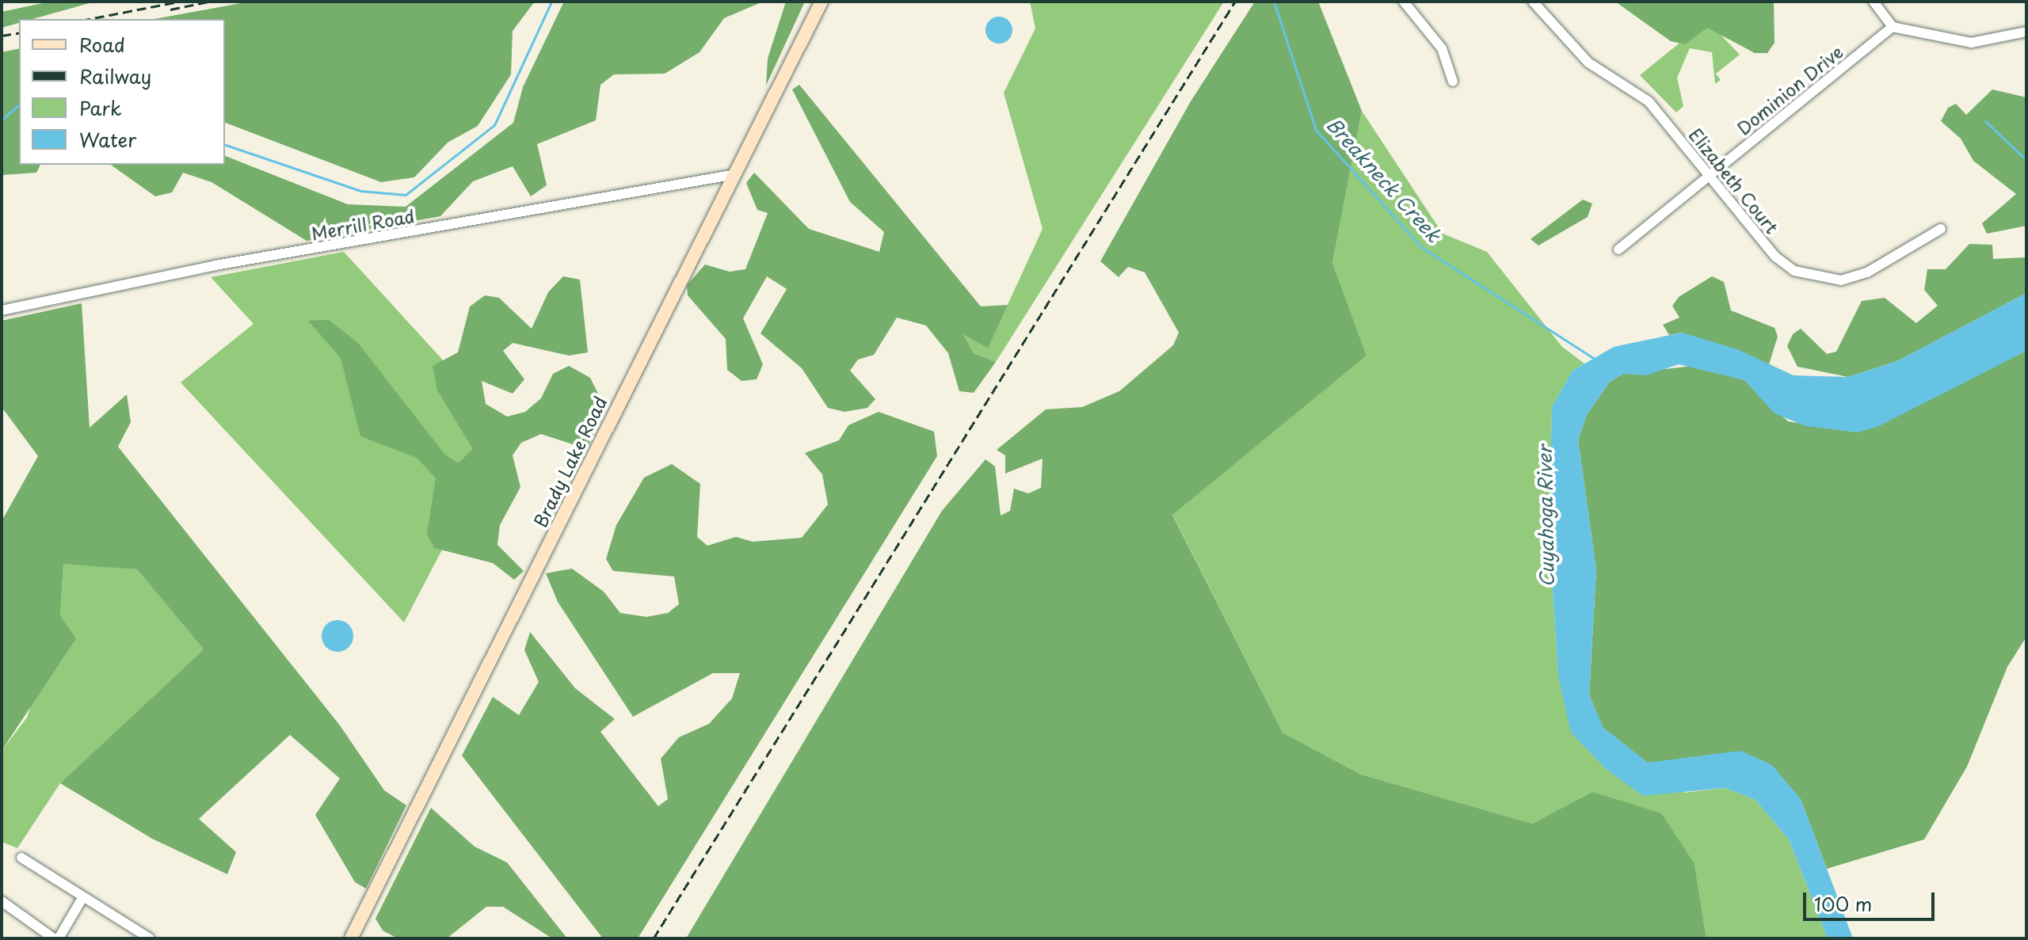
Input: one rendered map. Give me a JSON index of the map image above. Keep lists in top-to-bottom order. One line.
{"streets":{"street":["Dominion Drive","Elizabeth Court","Merrill Road","Brady Lake Road"]},"crossings":[["Dominion Drive","Elizabeth Court"],["Merrill Road","Brady Lake Road"]],"water":["Breakneck Creek","Cuyahoga River"],"legend":["Road","Railway","Park","Water"],"scale_bar":"100 m"}
